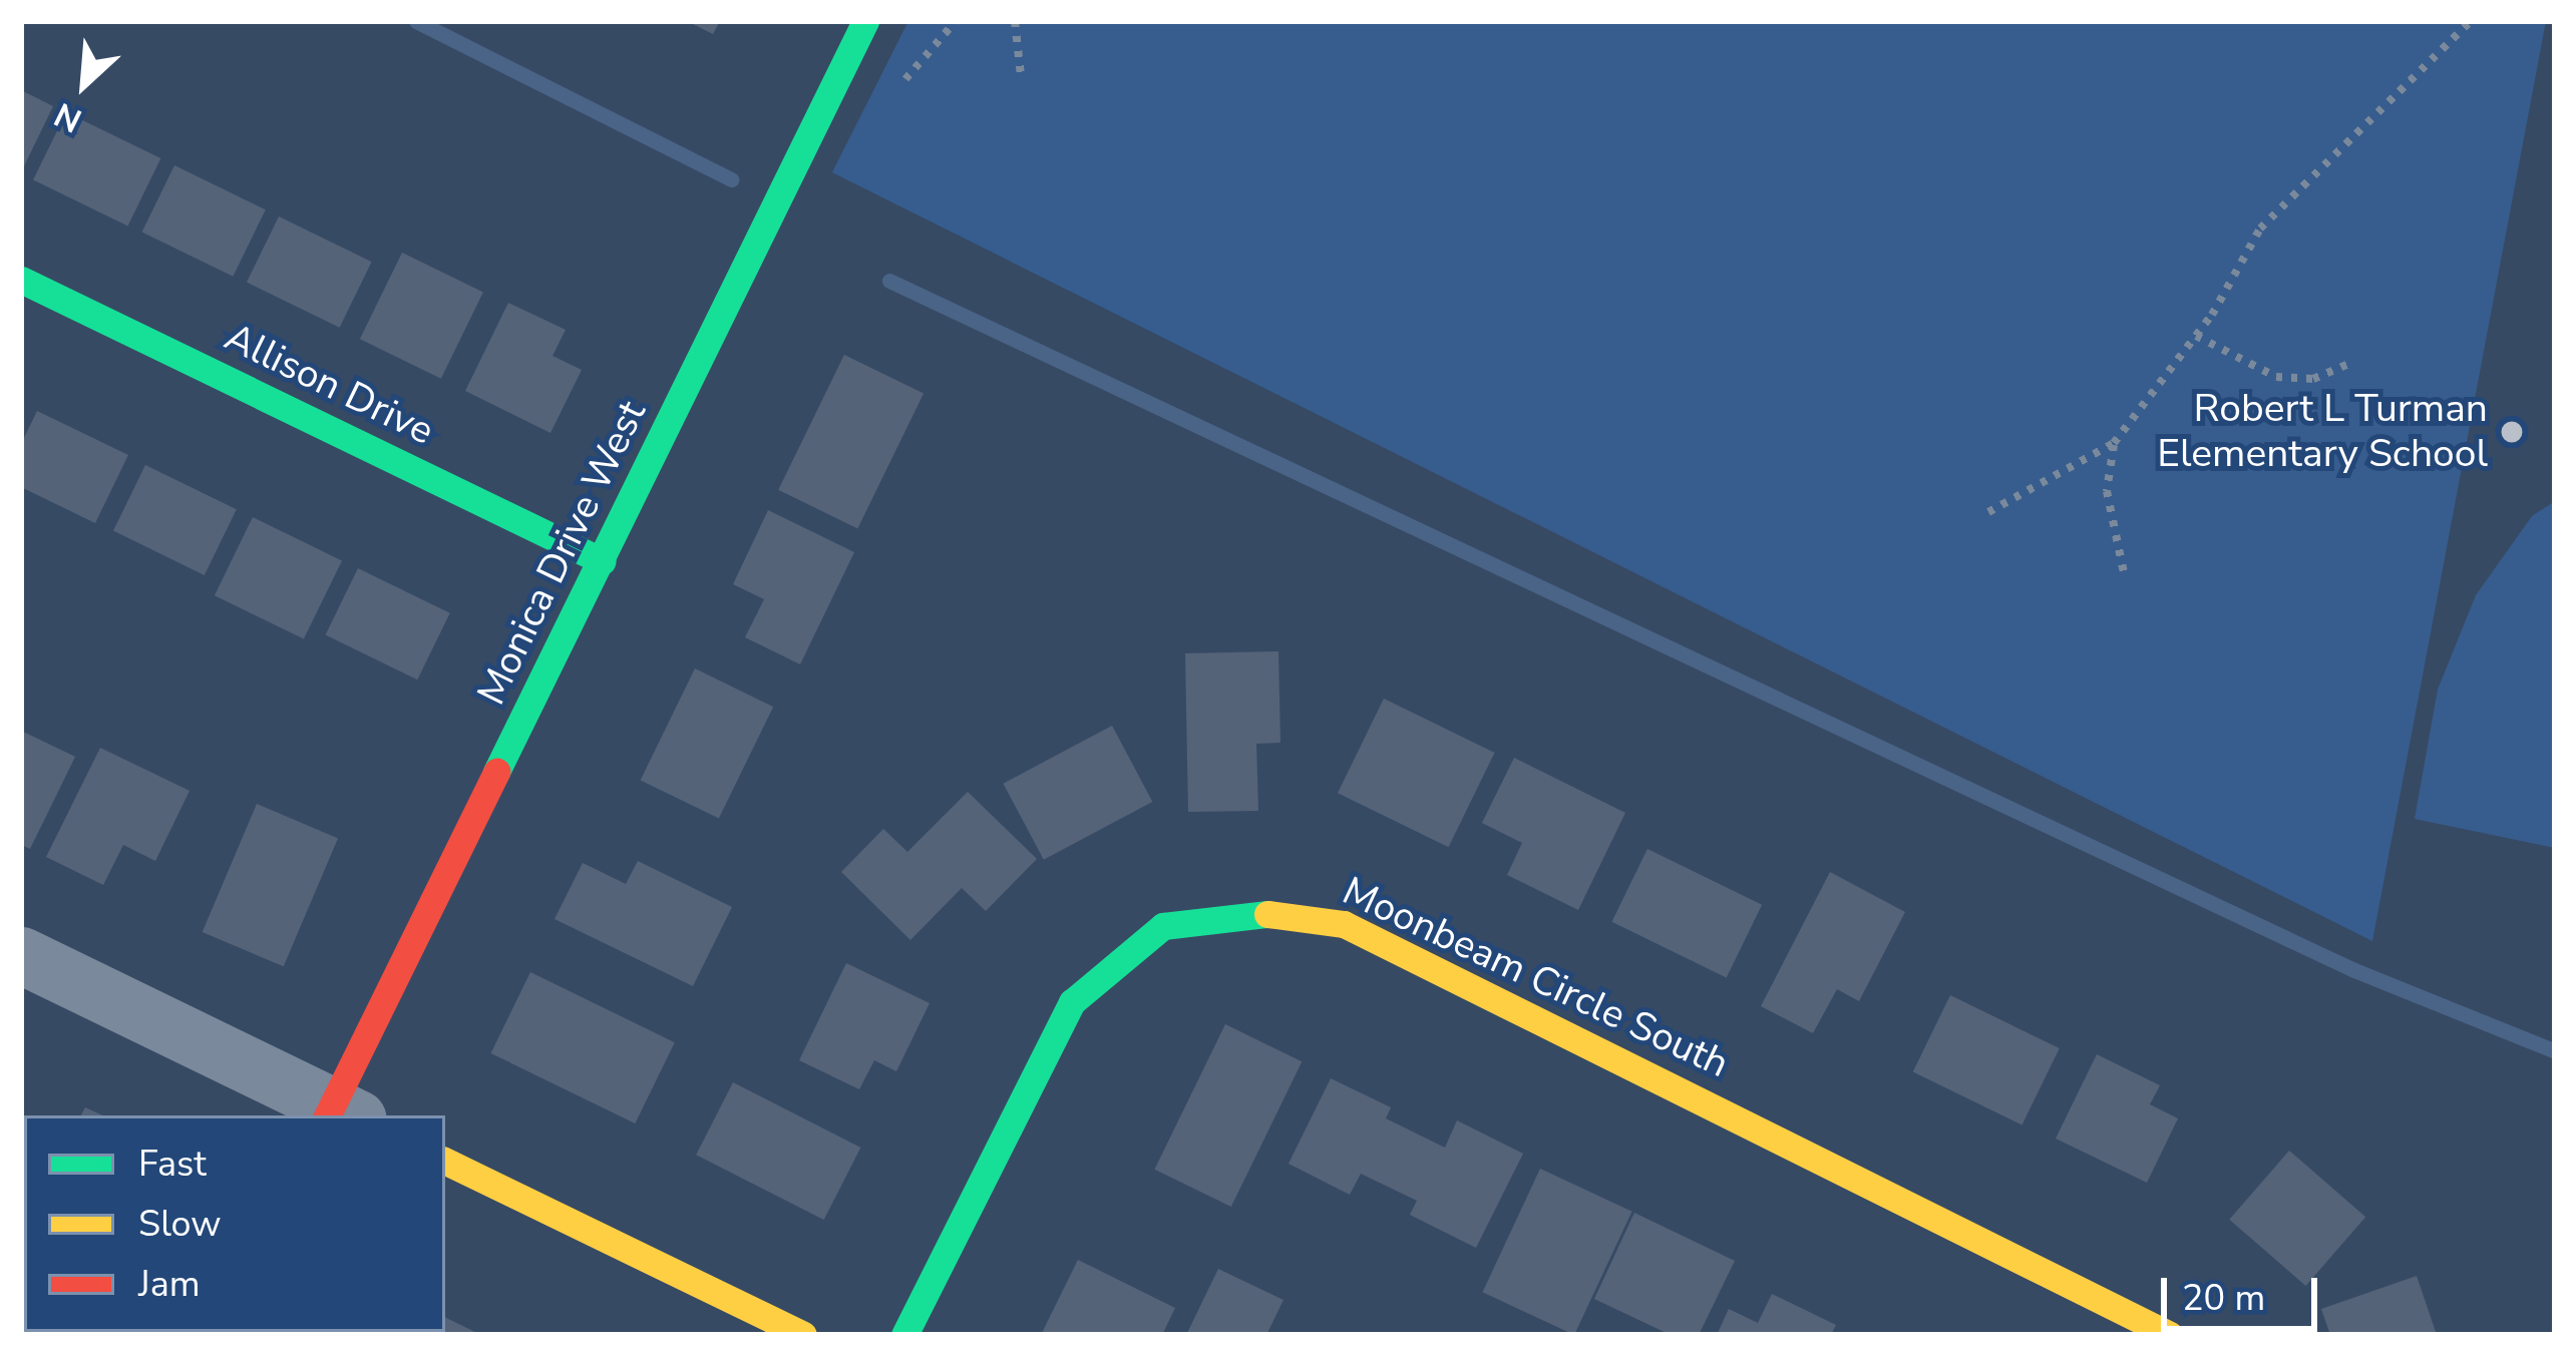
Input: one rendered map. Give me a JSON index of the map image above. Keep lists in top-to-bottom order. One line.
{"streets":{"street":["Allison Drive","Monica Drive West","Moonbeam Circle South"]},"crossings":[["Allison Drive","Monica Drive West"]],"places":["Robert L Turman Elementary School"],"legend":["Fast","Slow","Jam"],"scale_bar":"20 m","north":"bottom left"}
